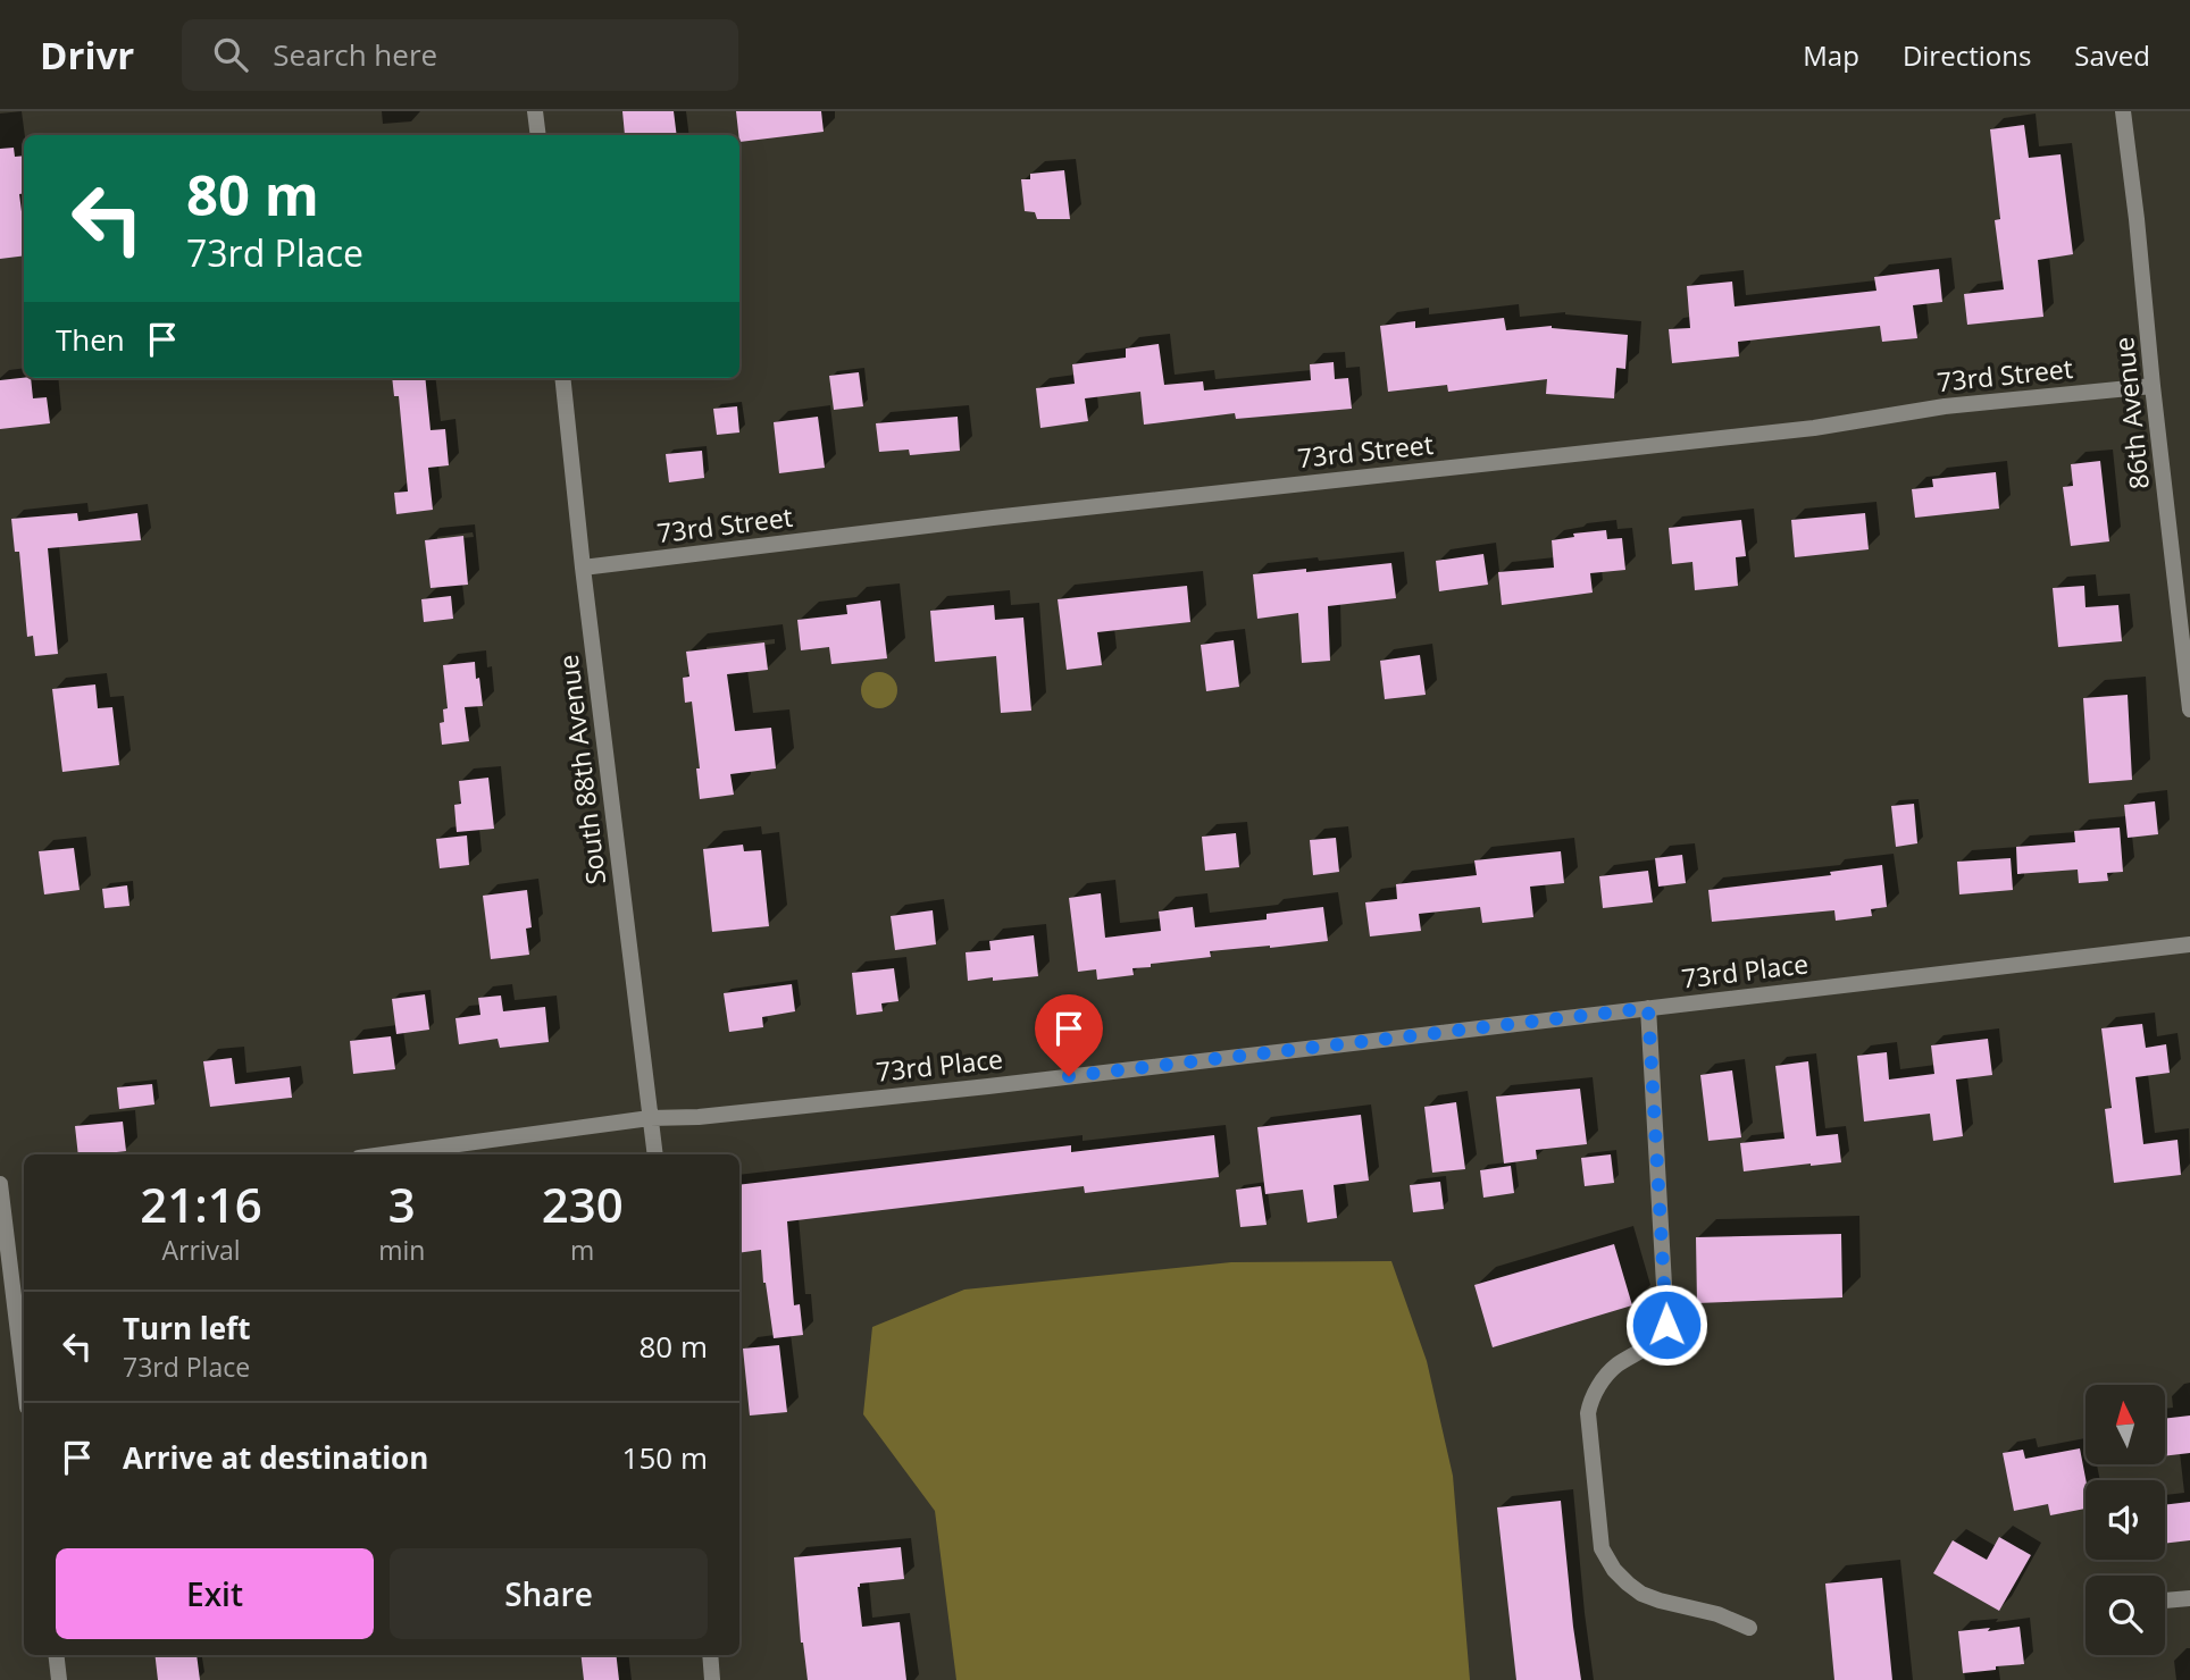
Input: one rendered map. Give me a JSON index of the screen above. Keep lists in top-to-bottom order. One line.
{"streets":{"street":["73rd Street","86th Avenue","South 88th Avenue","73rd Place"]},"crossings":[["73rd Street","86th Avenue"],["73rd Street","South 88th Avenue"],["South 88th Avenue","73rd Place"]],"north":"top","page":{"header":"Drivr","search":"Search here","nav":["Map","Directions","Saved"],"turn":["80 m","73rd Place"],"then":"Then","eta":["21:16","Arrival","3","min","230","m"],"list":[{"name":"Turn left","note":"73rd Place","value":"80 m"},{"name":"Arrive at destination","value":"150 m"}],"buttons":["Exit","Share"]}}
